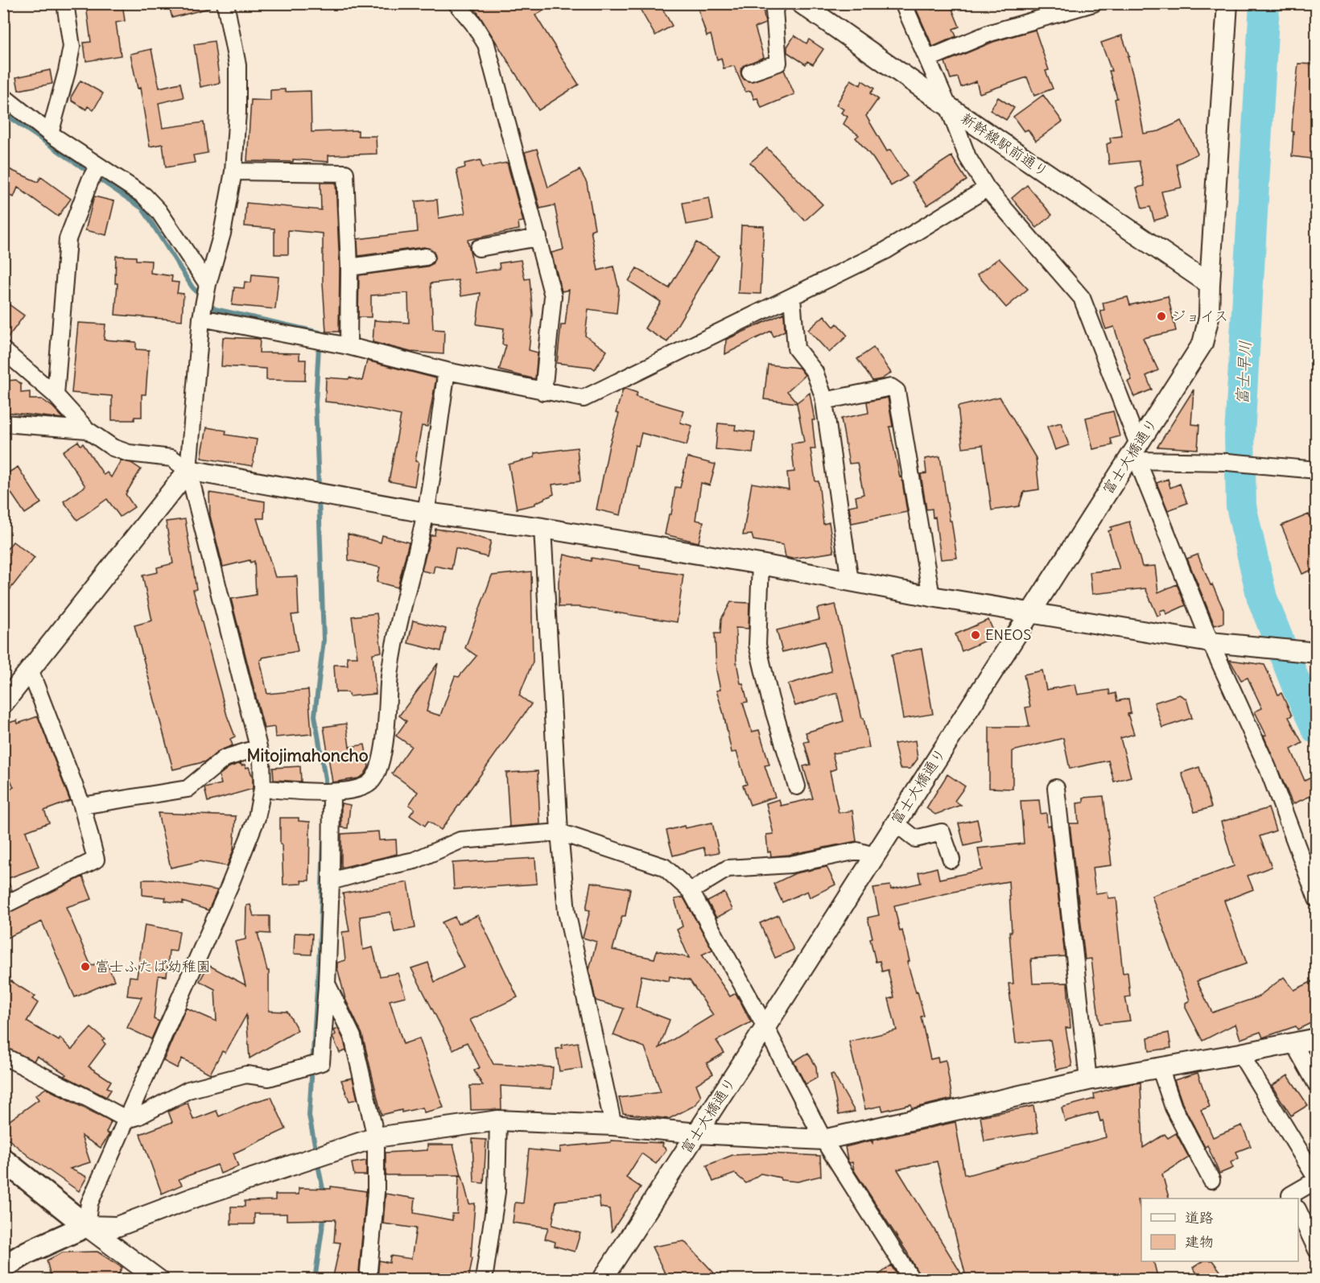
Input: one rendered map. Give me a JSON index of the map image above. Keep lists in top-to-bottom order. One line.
{"streets":{"street":["新幹線駅前通り","富士大橋通り"]},"crossings":[["新幹線駅前通り","富士大橋通り"]],"districts":["Mitojimahoncho"],"water":["富士早川"],"places":["ジョイス","ENEOS","富士ふたば幼稚園"],"legend":["道路","建物"]}
